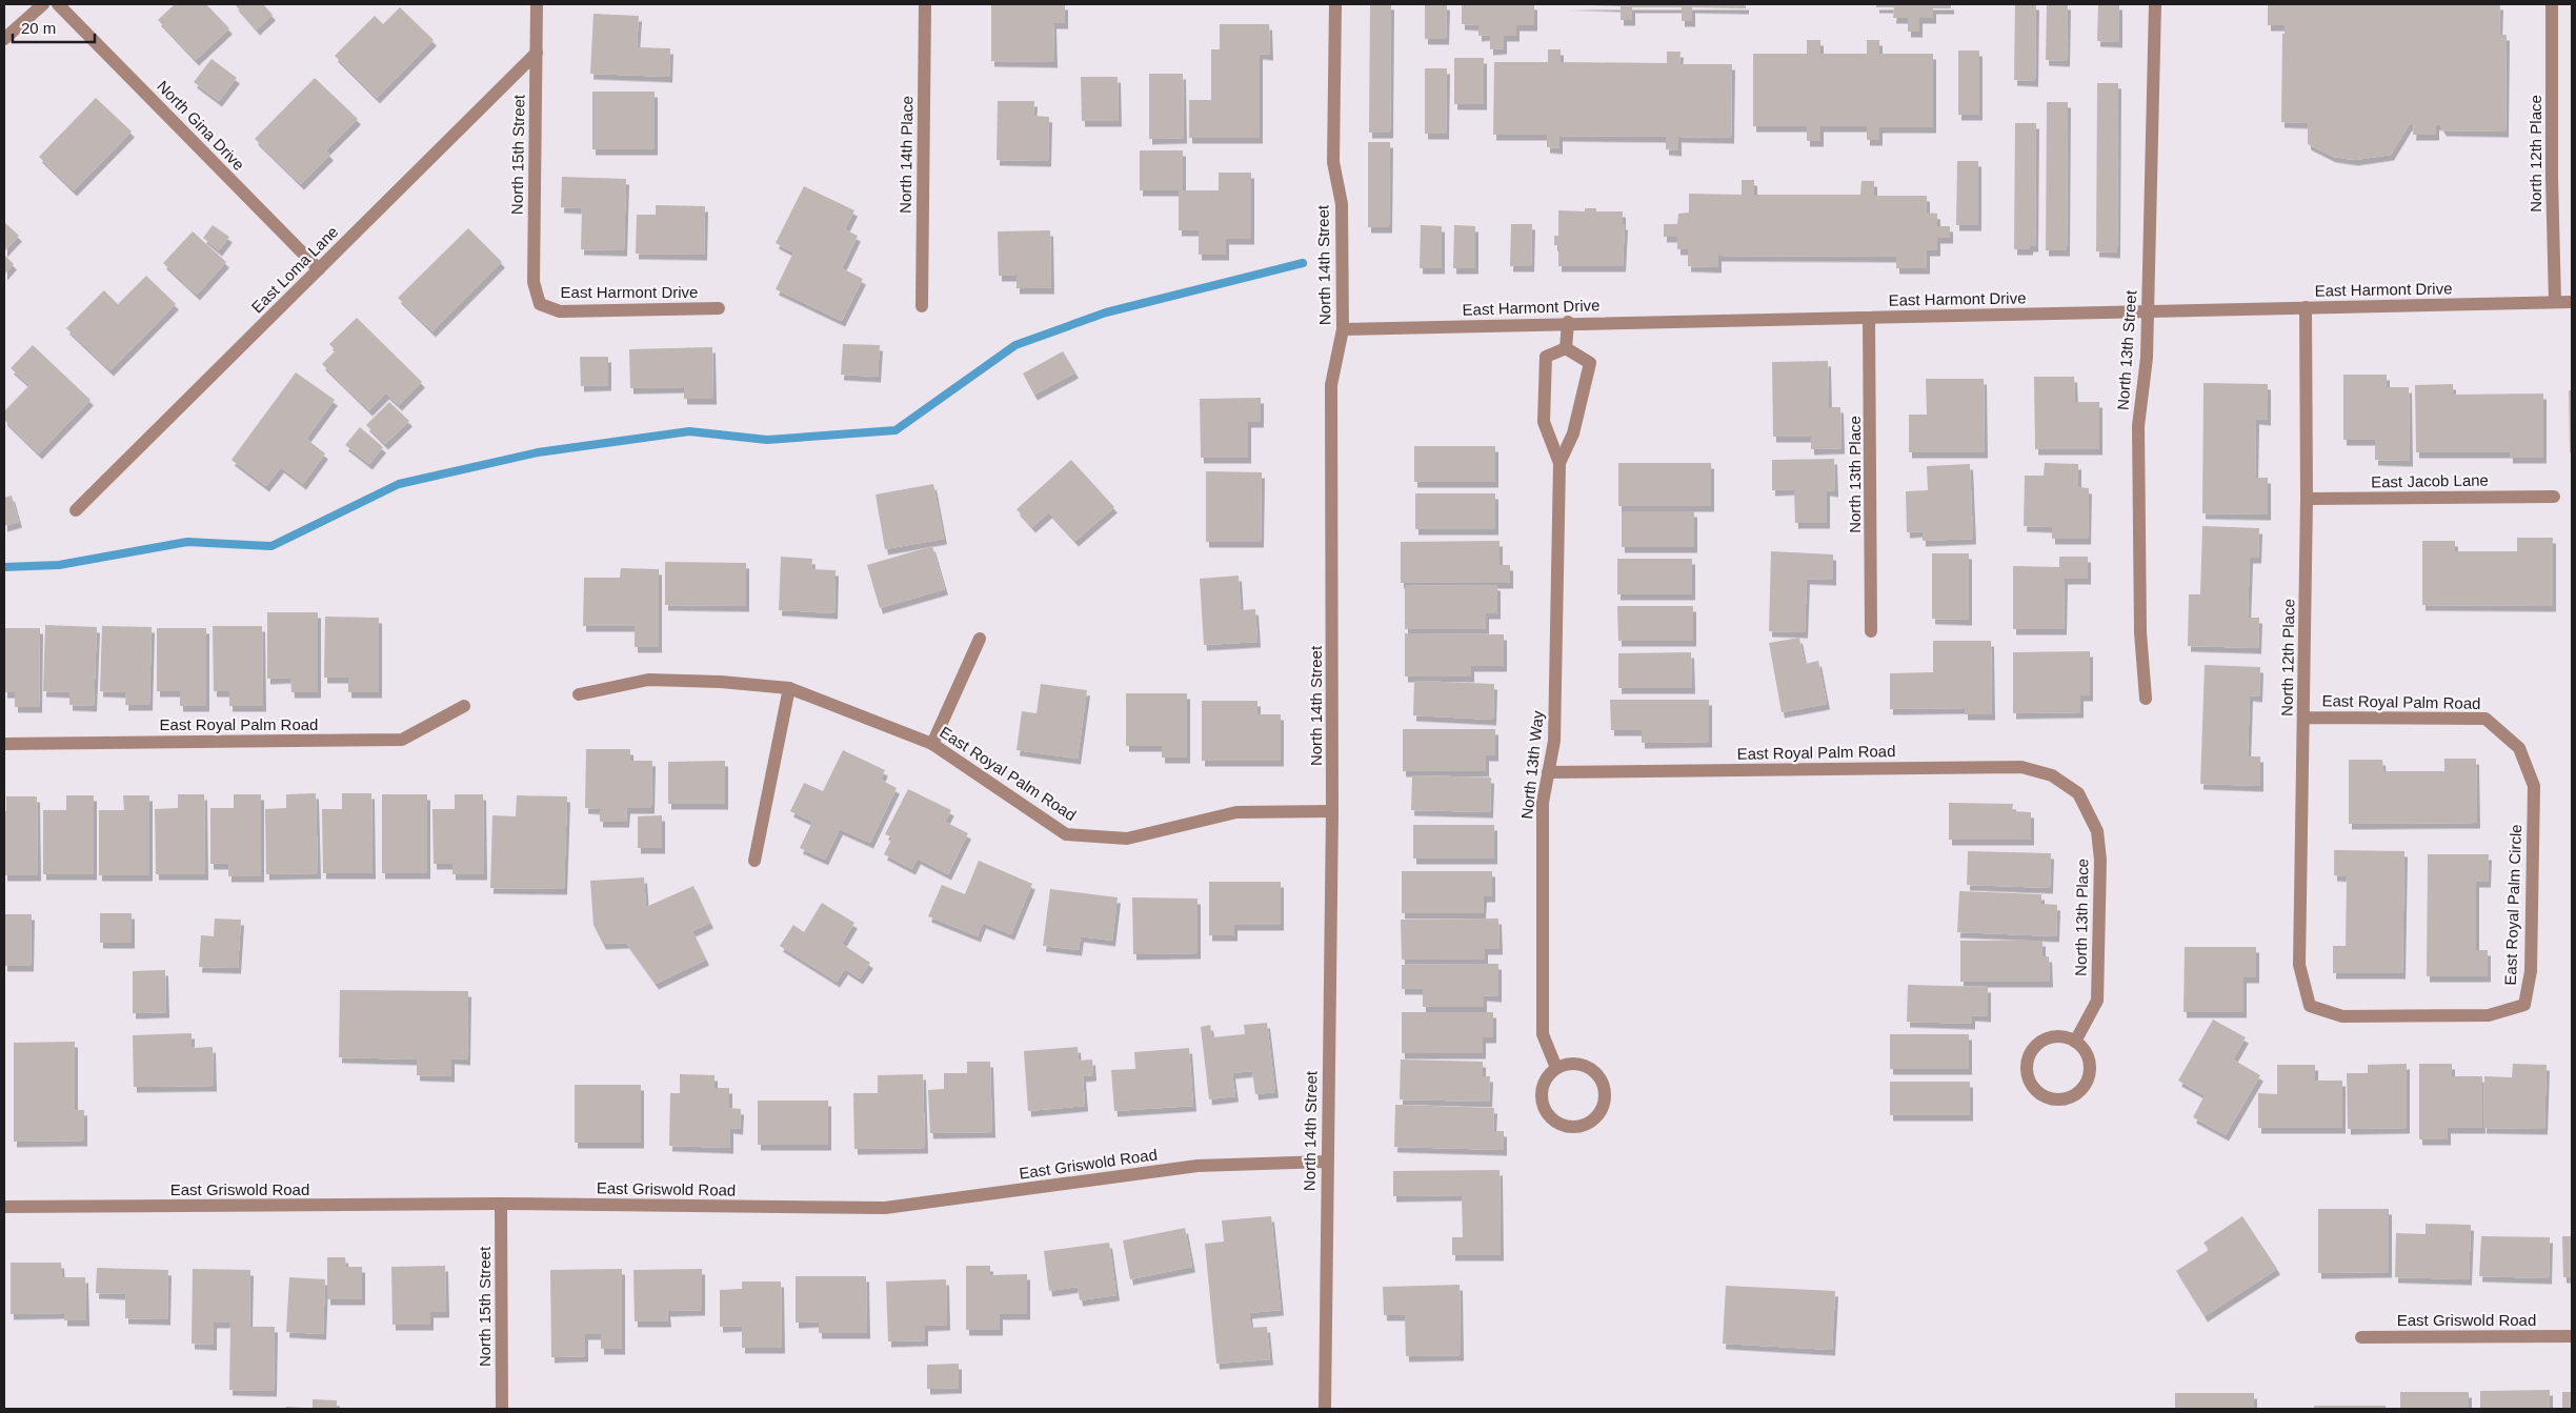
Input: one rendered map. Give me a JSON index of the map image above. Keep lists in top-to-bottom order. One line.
{"streets":{"street":["North Gina Drive","North 12th Place","North 15th Street","North 14th Place","North 14th Street","East Loma Lane","East Harmont Drive","North 13th Street","North 13th Place","East Jacob Lane","East Royal Palm Road","North 13th Way","East Royal Palm Circle","East Griswold Road"]},"crossings":[["North Gina Drive","East Loma Lane"],["North 12th Place","East Harmont Drive"],["North 12th Place","East Jacob Lane"],["North 12th Place","East Royal Palm Road"],["North 12th Place","East Royal Palm Circle"],["North 15th Street","East Loma Lane"],["North 15th Street","East Harmont Drive"],["North 15th Street","East Griswold Road"],["North 14th Street","East Harmont Drive"],["North 14th Street","East Royal Palm Road"],["North 14th Street","East Griswold Road"],["East Harmont Drive","North 13th Street"],["East Harmont Drive","North 13th Place"],["North 13th Place","East Royal Palm Road"],["East Royal Palm Road","North 13th Way"],["East Royal Palm Road","East Royal Palm Circle"]],"scale_bar":"20 m"}
